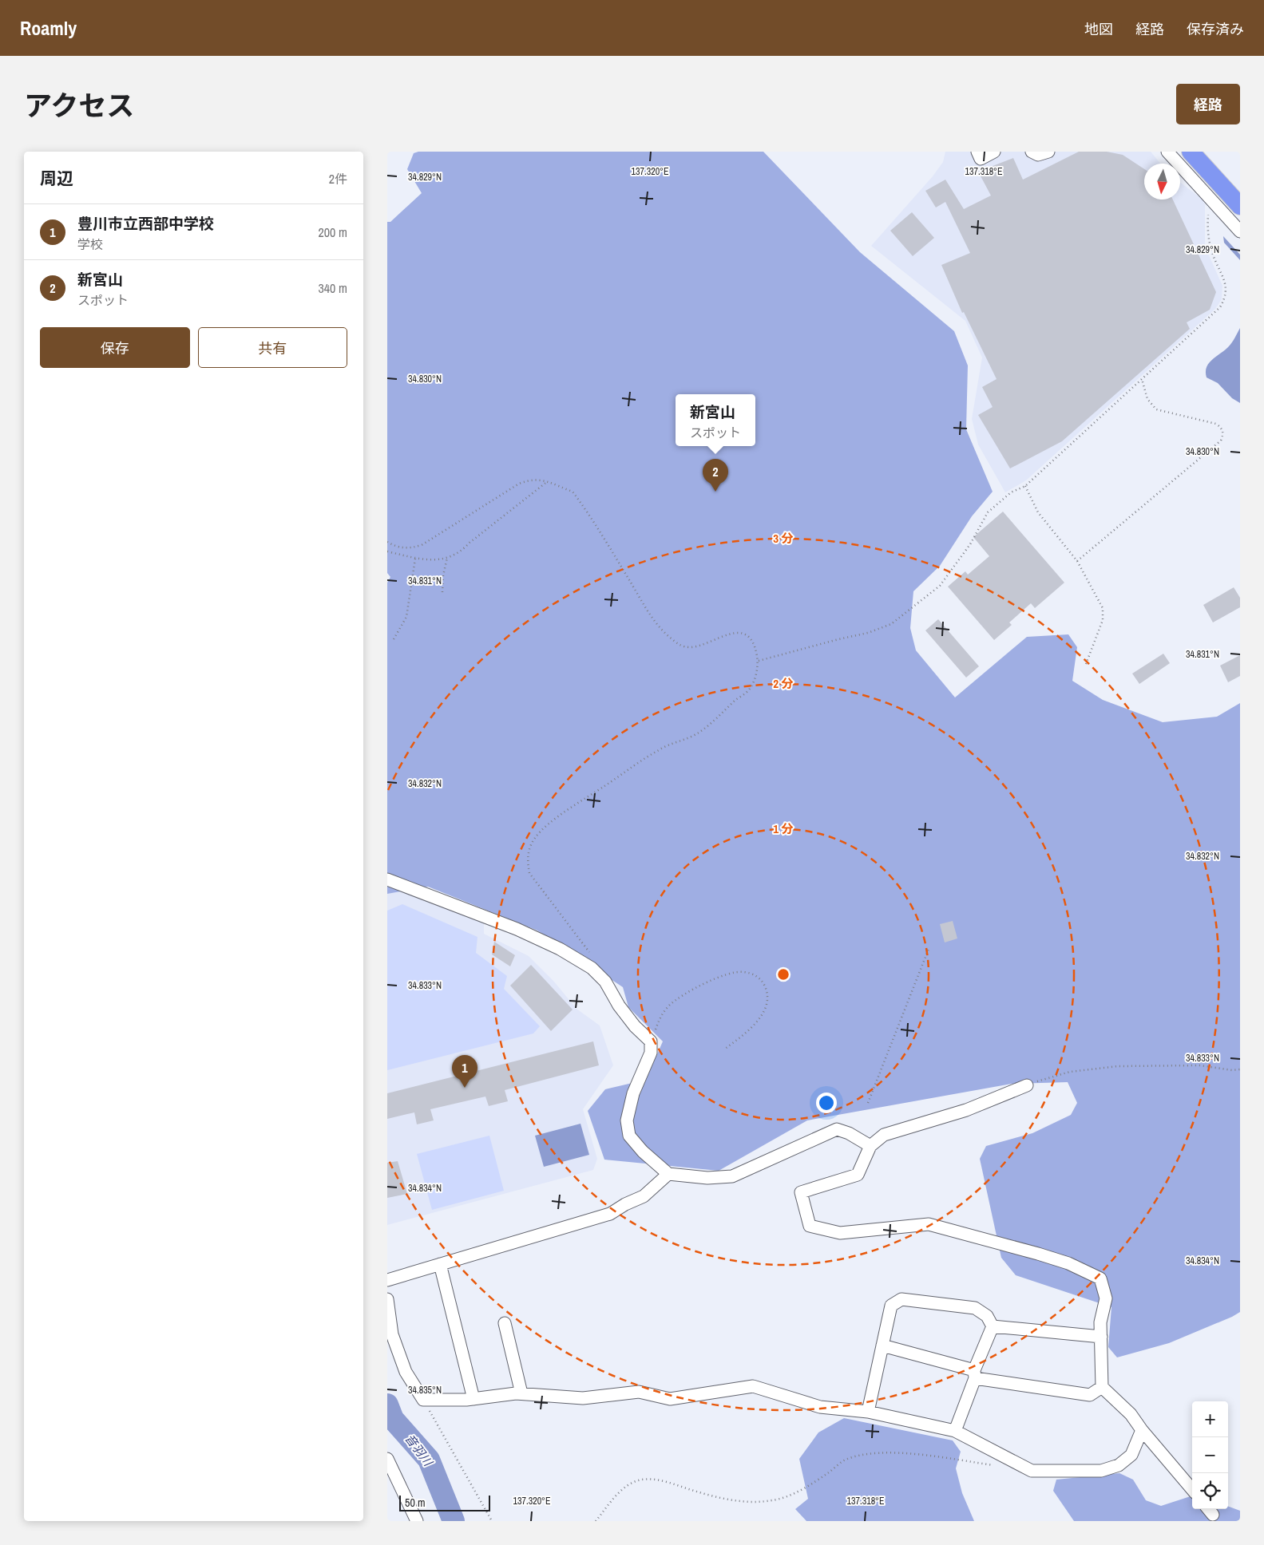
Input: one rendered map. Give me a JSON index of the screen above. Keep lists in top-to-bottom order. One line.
{"water":["音羽川"],"scale_bar":"50 m","north":"bottom","page":{"header":"Roamly","nav":["地図","経路","保存済み"],"title":"アクセス","buttons":["経路",["保存","共有"]],"heading":["周辺","2件"],"list":[{"mark":"1","name":"豊川市立西部中学校","note":"学校","value":"200 m"},{"mark":"2","name":"新宮山","note":"スポット","value":"340 m"}],"popup":["新宮山","スポット"],"pins":["2","1"],"map_buttons":["+","−"],"scale":"50 m"},"coordinates":["137.320°E","137.318°E","34.829°N","34.830°N","34.831°N","34.832°N","34.833°N","34.834°N","34.835°N"],"rings":["3 分","2 分","1 分"]}
